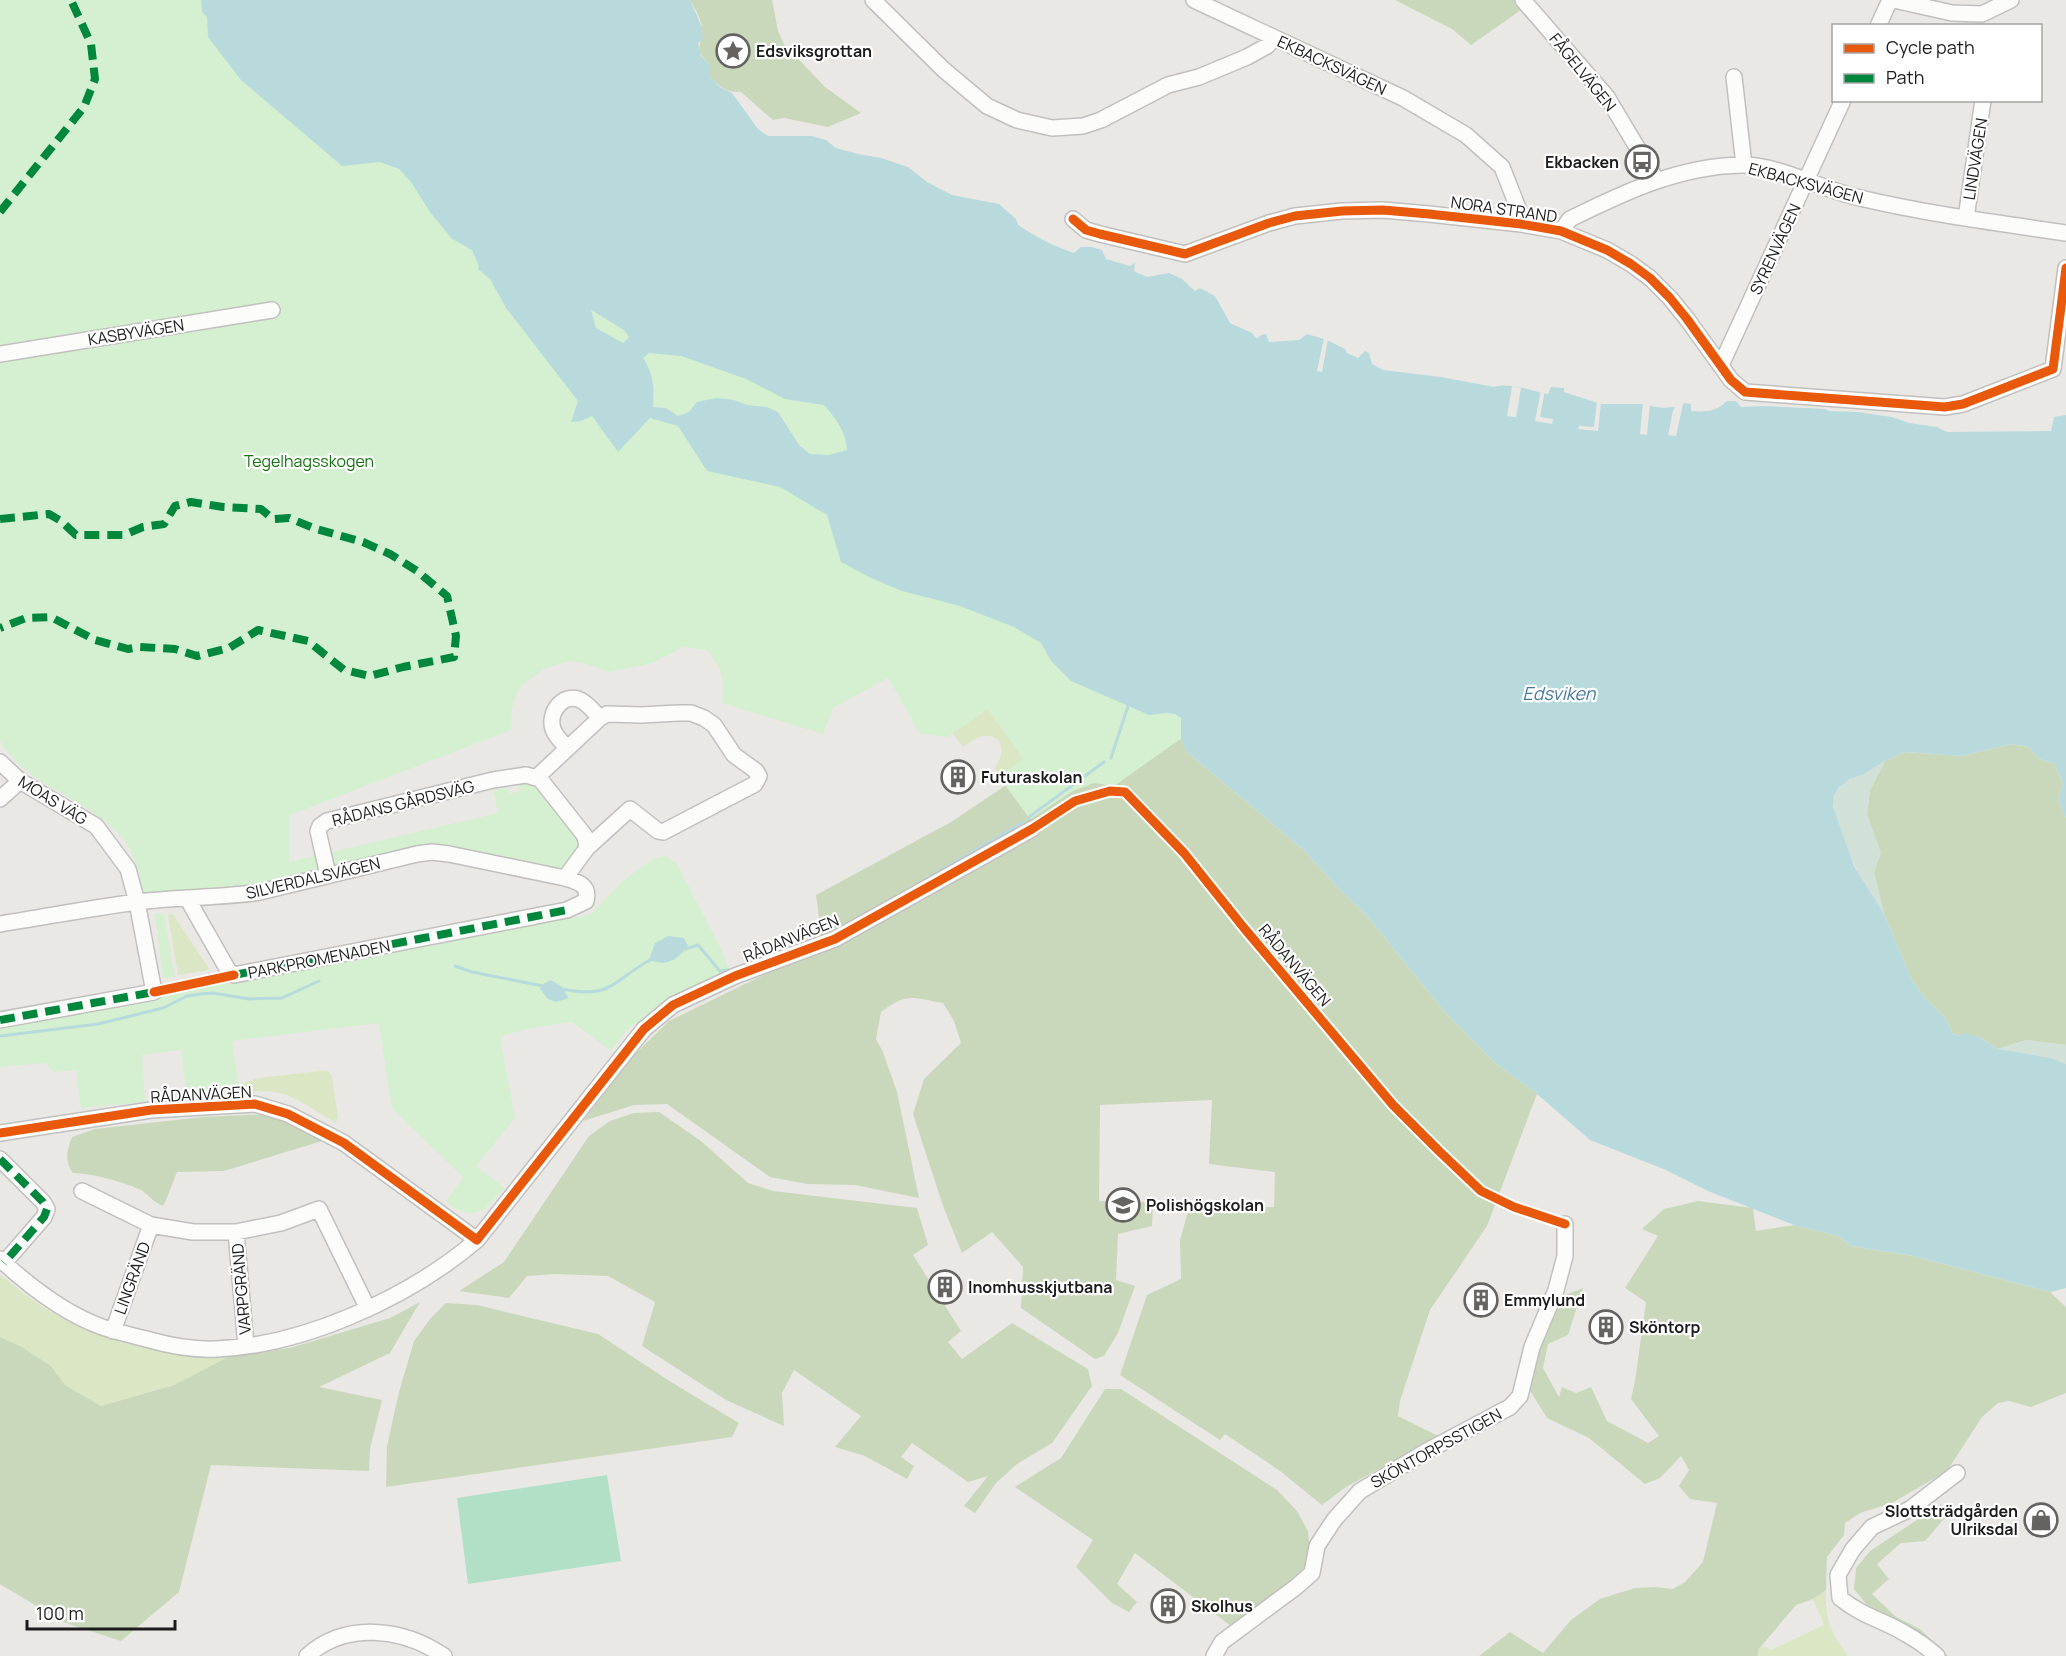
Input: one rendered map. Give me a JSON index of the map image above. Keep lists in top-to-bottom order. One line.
{"streets":{"street":["EKBACKSVÄGEN","FÅGELVÄGEN","LINDVÄGEN","NORA STRAND","SYRENVÄGEN","KASBYVÄGEN","MOAS VÄG","RÅDANS GÅRDSVÄG","SILVERDALSVÄGEN","RÅDANVÄGEN","PARKPROMENADEN","LINGRÄND","VARPGRÄND","SKÖNTORPSSTIGEN"]},"crossings":[["EKBACKSVÄGEN","FÅGELVÄGEN"],["EKBACKSVÄGEN","LINDVÄGEN"],["EKBACKSVÄGEN","NORA STRAND"],["EKBACKSVÄGEN","SYRENVÄGEN"],["NORA STRAND","SYRENVÄGEN"],["MOAS VÄG","SILVERDALSVÄGEN"],["RÅDANS GÅRDSVÄG","SILVERDALSVÄGEN"],["SILVERDALSVÄGEN","PARKPROMENADEN"]],"water":["Edsviken"],"parks":["Tegelhagsskogen"],"places":{"place":["Edsviksgrottan"],"bus stop":["Ekbacken"],"building":["Futuraskolan","Inomhusskjutbana","Emmylund","Sköntorp","Skolhus"],"school or university":["Polishögskolan"],"shop":["Slottsträdgården Ulriksdal"]},"legend":["Cycle path","Path"],"scale_bar":"100 m"}
